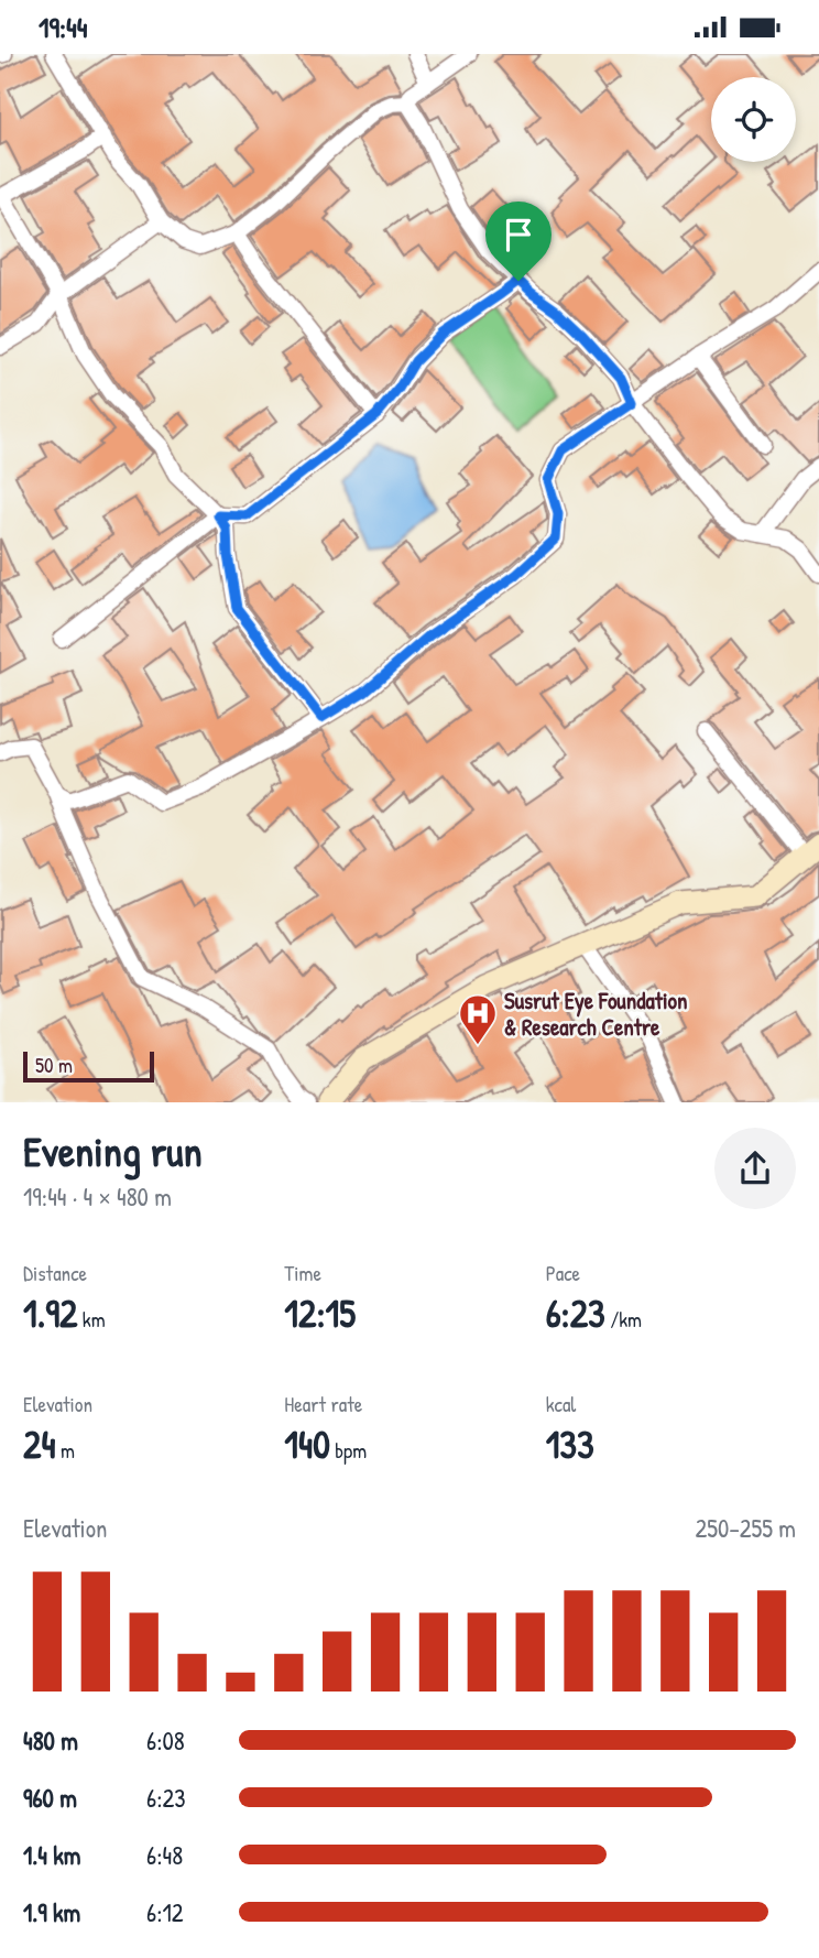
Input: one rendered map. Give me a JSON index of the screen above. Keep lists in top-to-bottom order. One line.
{"places":{"hospital":["Susrut Eye Foundation & Research Centre"]},"scale_bar":"50 m","page":{"status":"19:44","scale":"50 m","heading":["Evening run","19:44 · 4 × 480 m"],"stats":[["Distance","1.92 km"],["Time","12:15"],["Pace","6:23 /km"],["Elevation","24 m"],["Heart rate","140 bpm"],["kcal","133"]],"chart":["Elevation","250–255 m"],"list":[{"name":"480 m","note":"6:08"},{"name":"960 m","note":"6:23"},{"name":"1.4 km","note":"6:48"},{"name":"1.9 km","note":"6:12"}]}}
